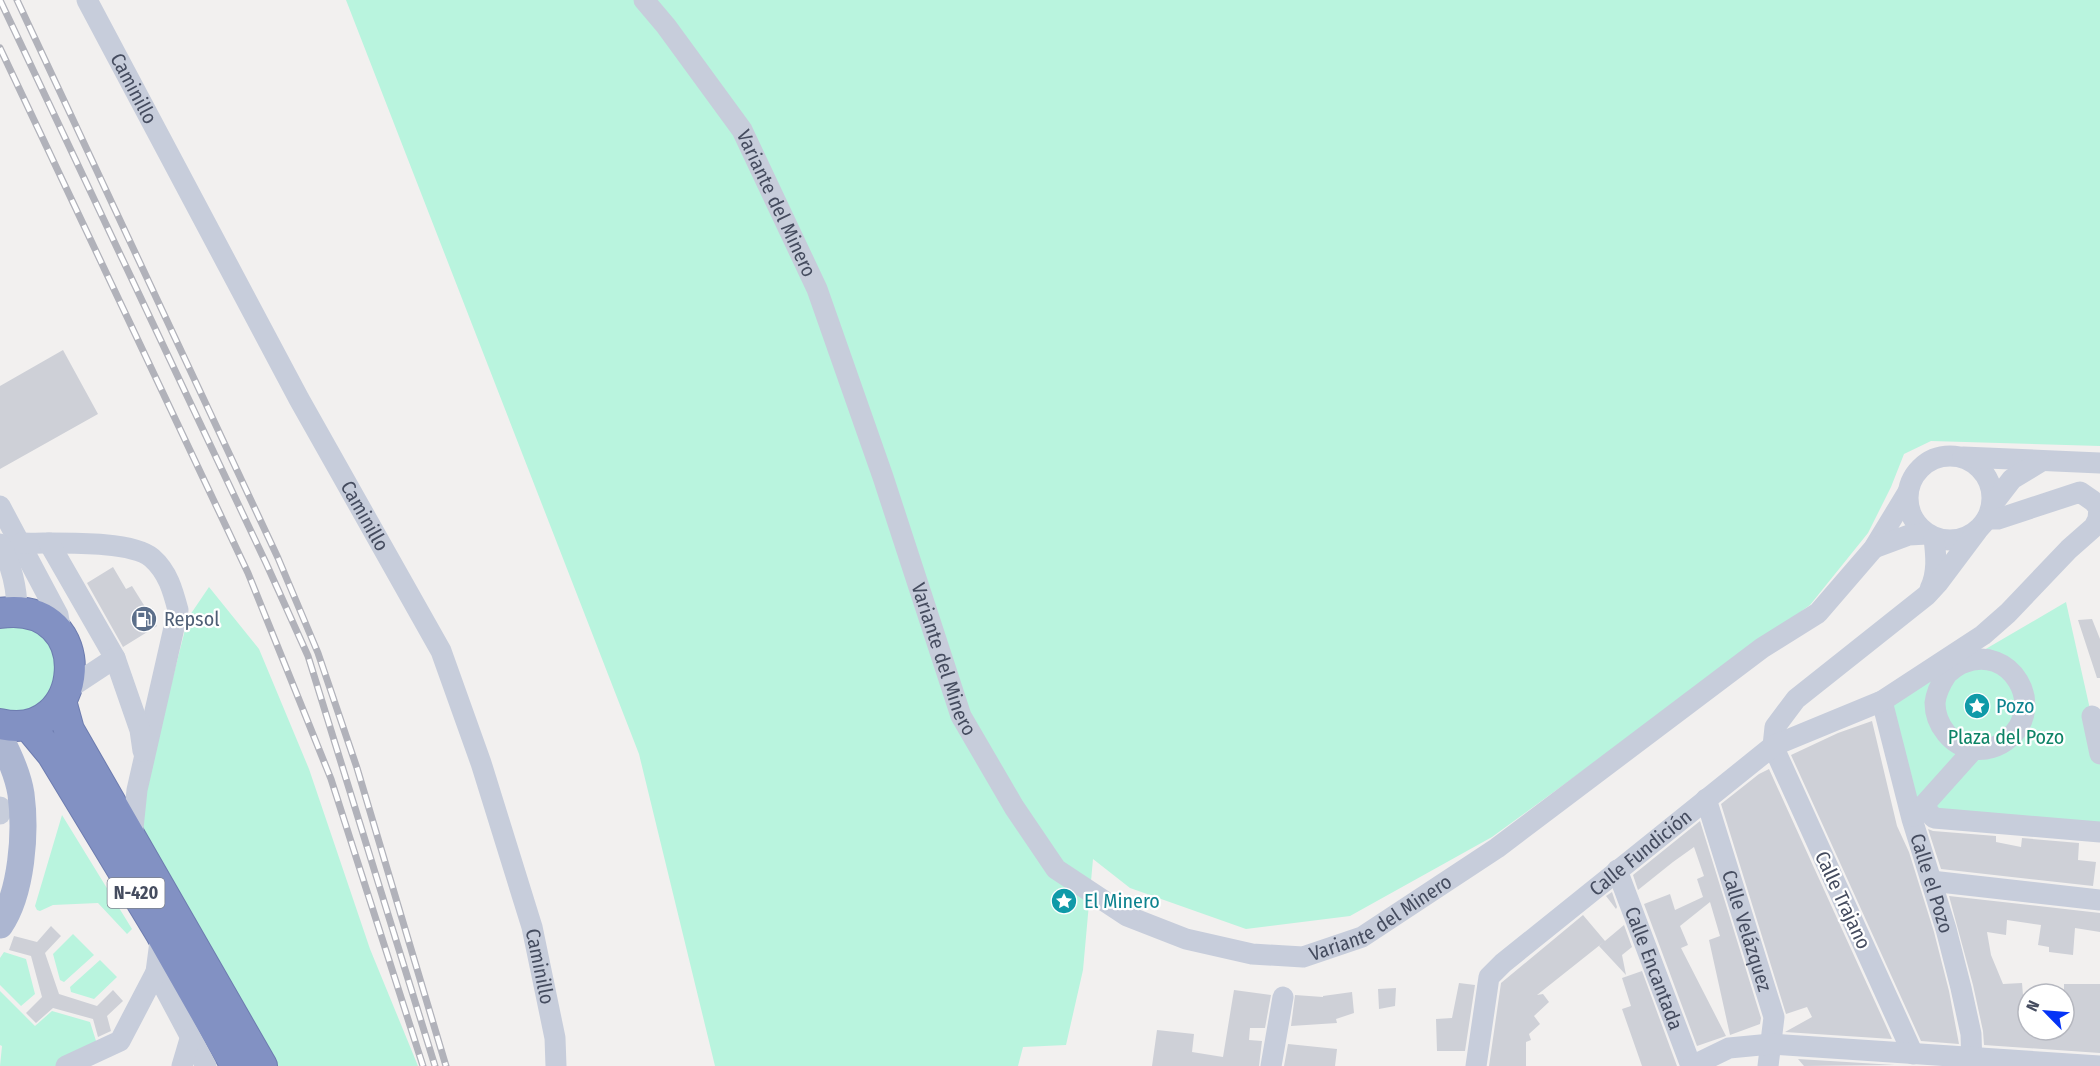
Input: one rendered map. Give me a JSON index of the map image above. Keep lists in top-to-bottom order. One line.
{"streets":{"highway":["N-420"],"street":["Caminillo","Variante del Minero","Calle Fundición","Calle el Pozo","Calle Trajano","Calle Velázquez","Calle Encantada"]},"crossings":[["Calle Fundición","Calle el Pozo"],["Calle Fundición","Calle Trajano"],["Calle Fundición","Calle Velázquez"],["Calle Fundición","Calle Encantada"]],"parks":["Plaza del Pozo"],"places":{"fuel station":["Repsol"],"place":["Pozo","El Minero"]},"north":"top left"}
